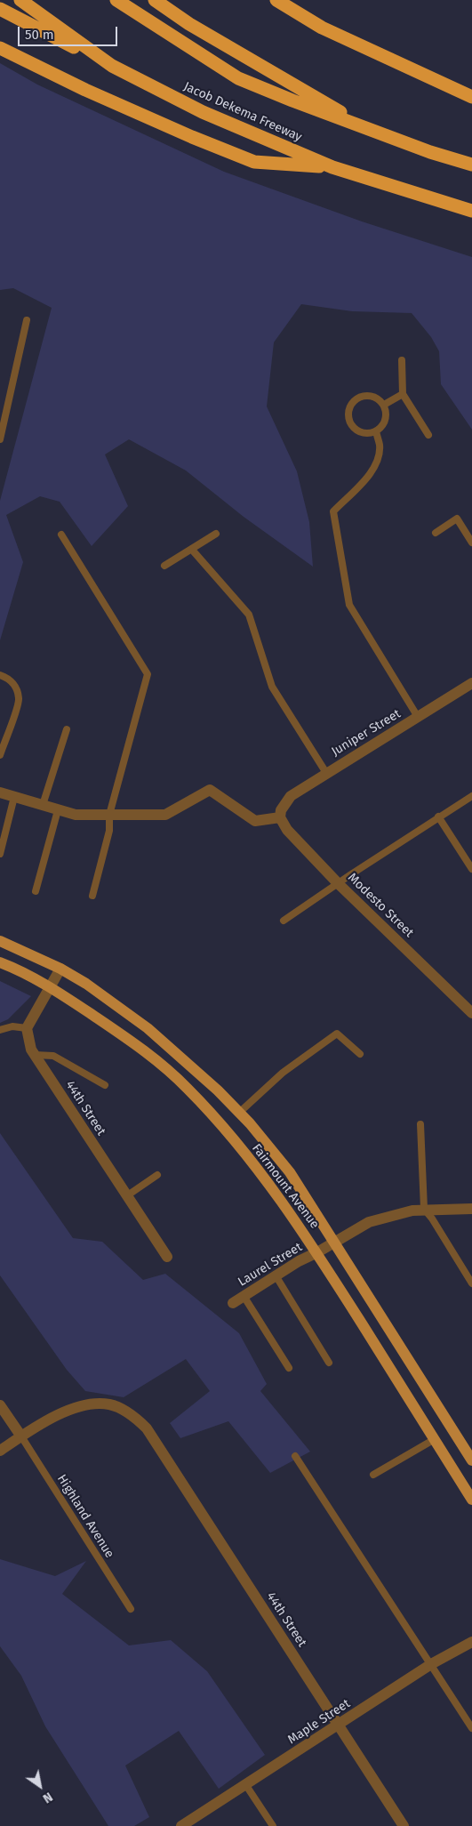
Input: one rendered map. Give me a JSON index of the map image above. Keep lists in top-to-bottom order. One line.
{"streets":{"highway":["Jacob Dekema Freeway"],"main road":["Fairmount Avenue"],"street":["Juniper Street","Modesto Street","44th Street","Laurel Street","Maple Street"],"lane":["Highland Avenue"]},"crossings":[["Juniper Street","Modesto Street"],["44th Street","Highland Avenue"],["44th Street","Maple Street"],["Fairmount Avenue","Laurel Street"]],"scale_bar":"50 m","north":"bottom right"}
